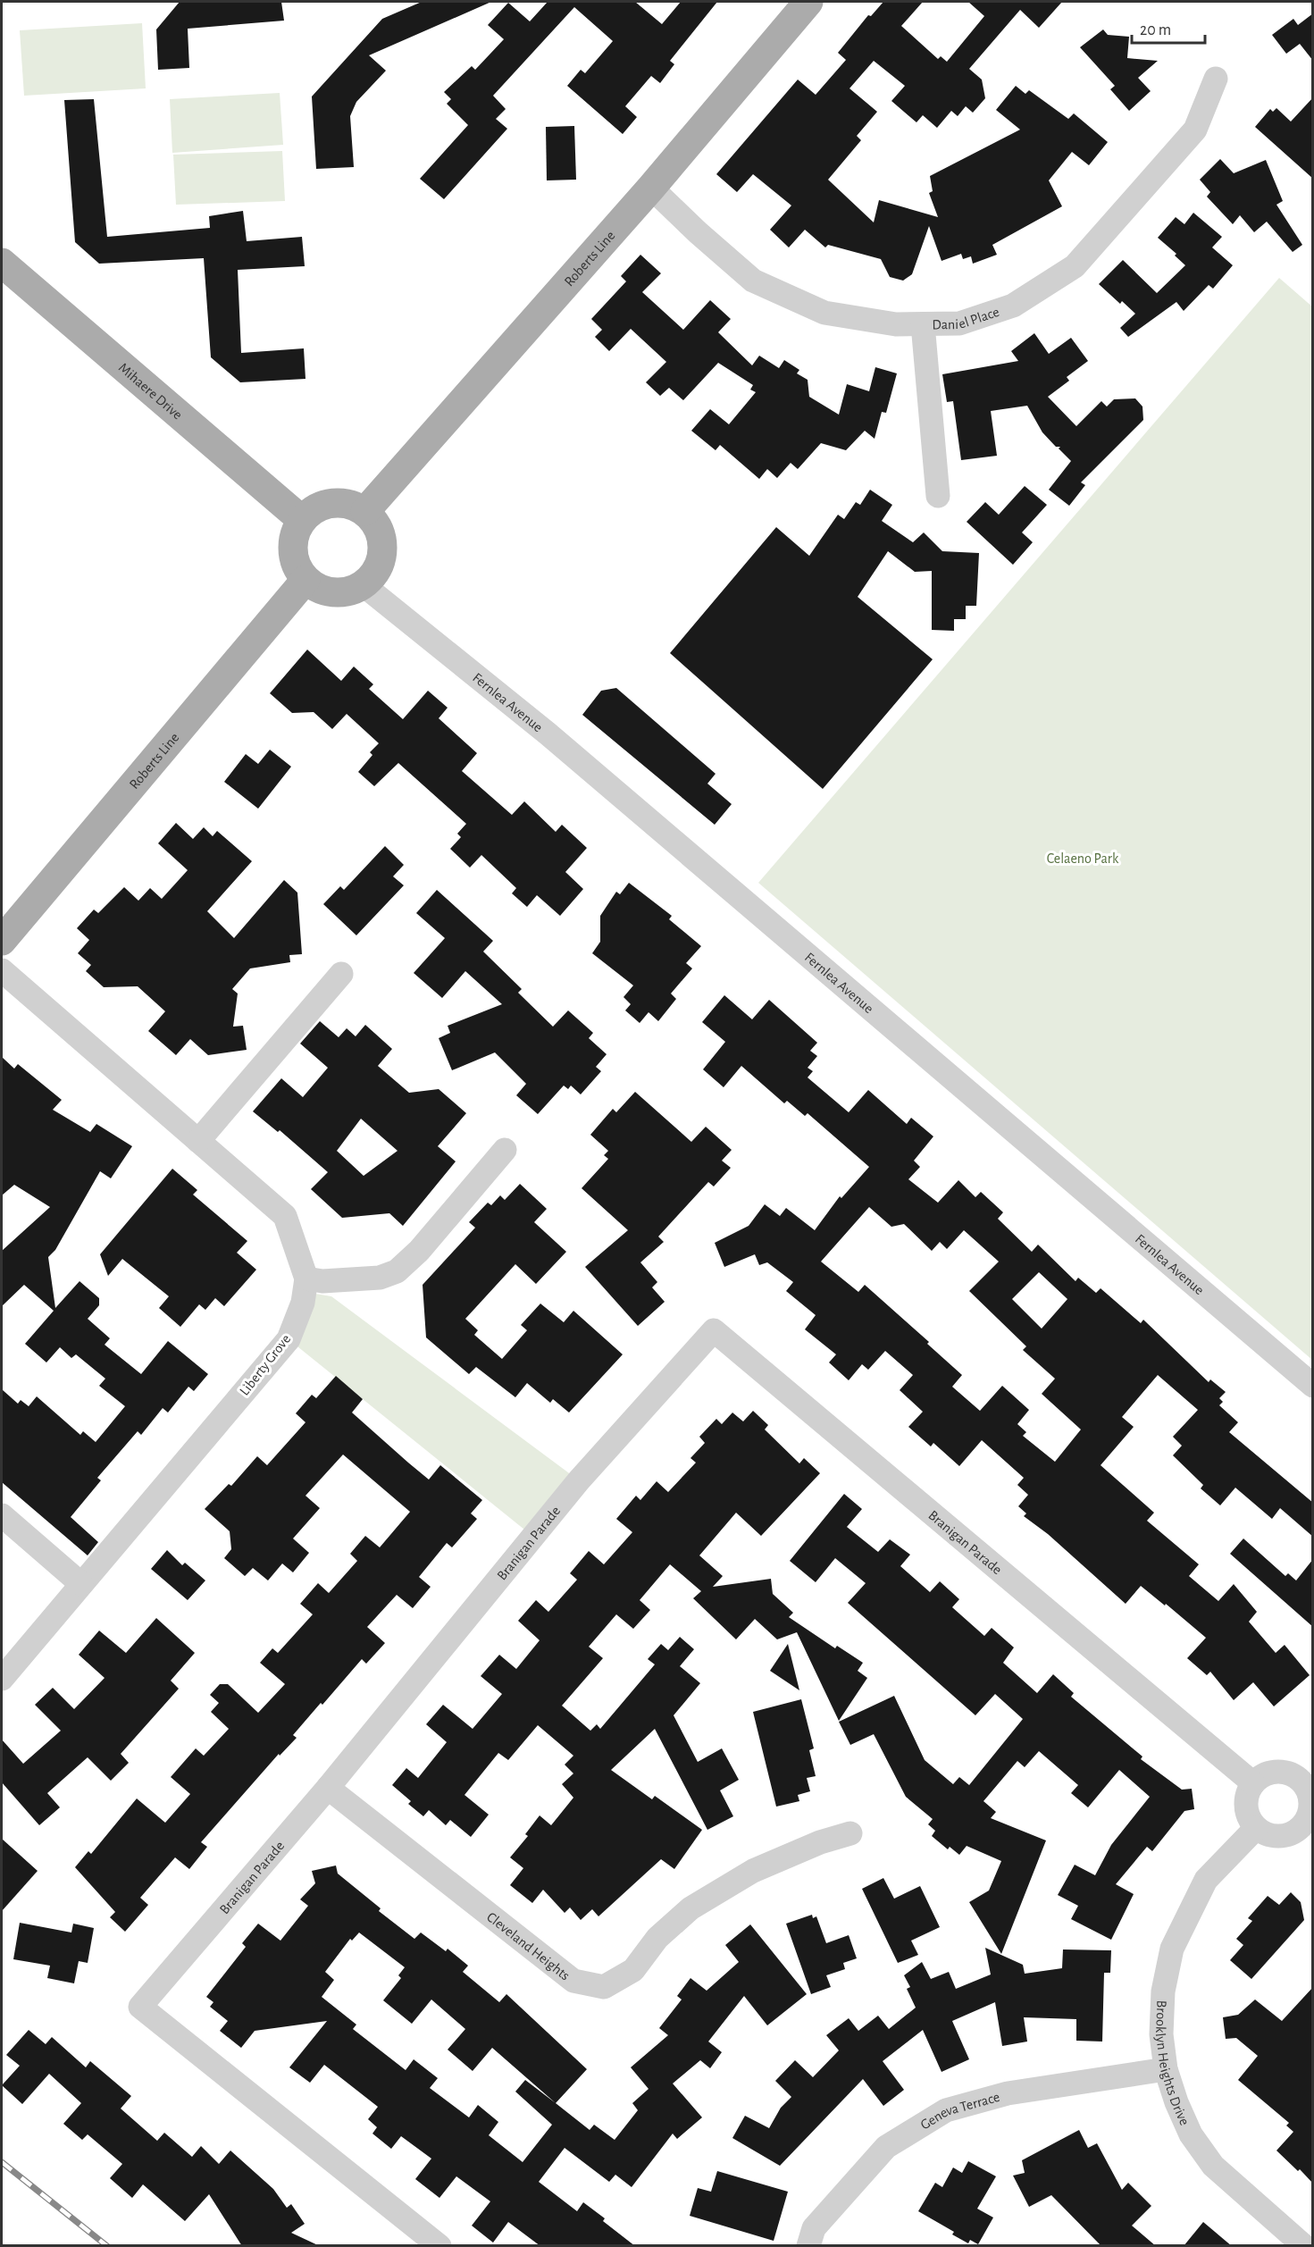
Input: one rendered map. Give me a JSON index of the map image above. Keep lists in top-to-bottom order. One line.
{"streets":{"main road":["Roberts Line","Mihaere Drive"],"street":["Daniel Place","Fernlea Avenue","Liberty Grove","Branigan Parade","Cleveland Heights","Brooklyn Heights Drive","Geneva Terrace"]},"crossings":[["Roberts Line","Daniel Place"],["Roberts Line","Mihaere Drive"],["Roberts Line","Fernlea Avenue"],["Mihaere Drive","Fernlea Avenue"],["Branigan Parade","Cleveland Heights"],["Branigan Parade","Brooklyn Heights Drive"],["Brooklyn Heights Drive","Geneva Terrace"]],"parks":["Celaeno Park"],"scale_bar":"20 m"}
